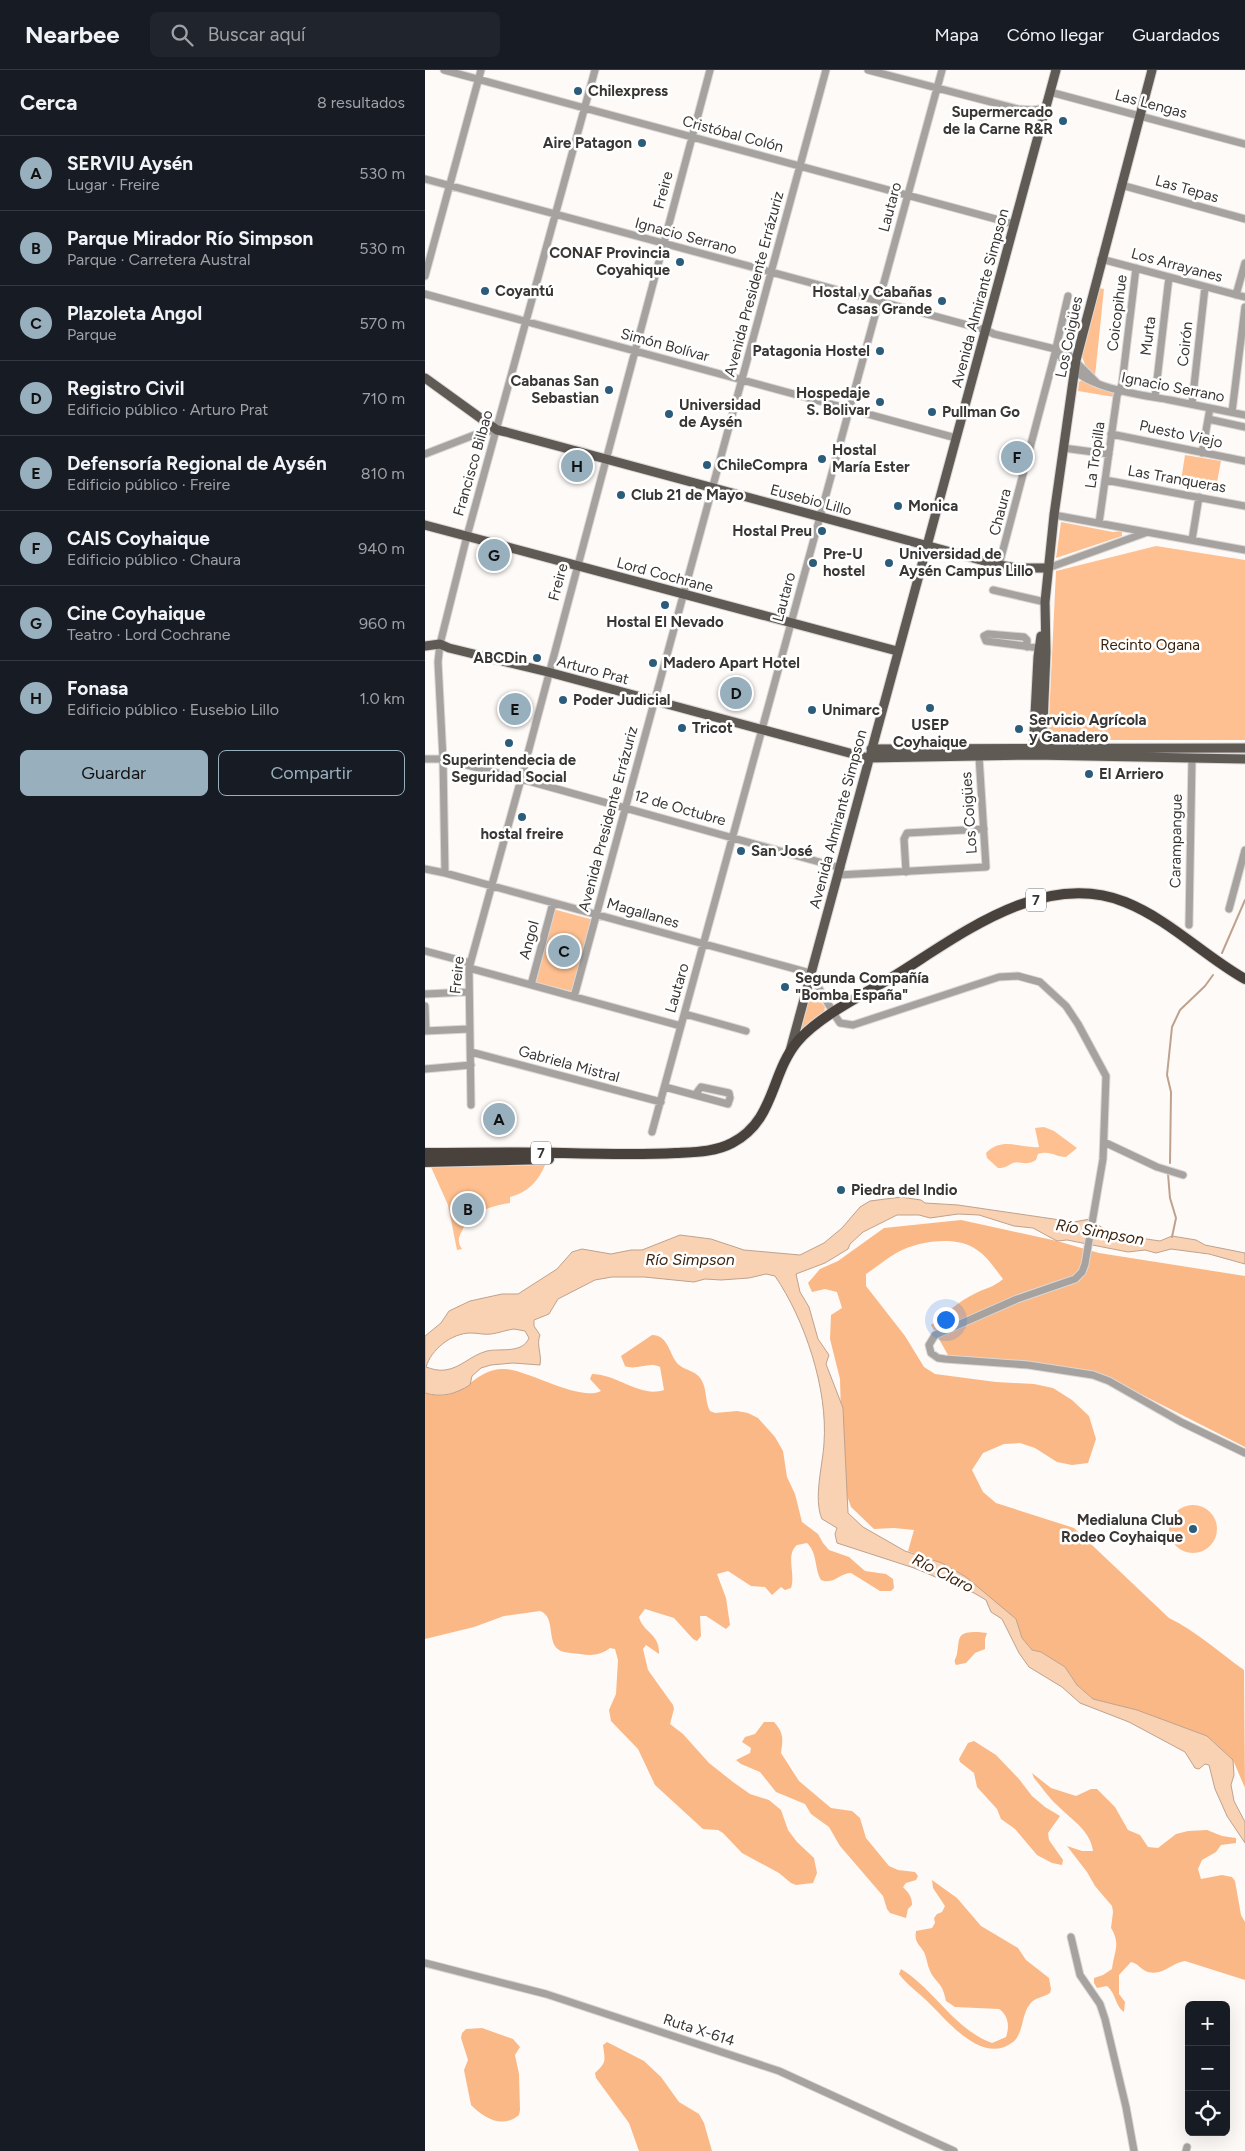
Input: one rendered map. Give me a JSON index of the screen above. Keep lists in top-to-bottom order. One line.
{"streets":{"highway":["7"],"main road":["Avenida Almirante Simpson","Los Coigües","Eusebio Lillo","Lord Cochrane","Arturo Prat"],"street":["Las Lengas","Cristóbal Colón","Las Tepas","Freire","Lautaro","Ignacio Serrano","Los Arrayanes","Avenida Presidente Errázuriz","Coicopihue","Murta","Coirón","Simón Bolívar","Puesto Viejo","La Tropilla","Francisco Bilbao","Las Tranqueras","Chaura","12 de Octubre","Carampangue","Magallanes","Angol","Gabriela Mistral","Ruta X-614"]},"crossings":[["Las Lengas","Avenida Almirante Simpson"],["Las Lengas","Los Coigües"],["Cristóbal Colón","Freire"],["Cristóbal Colón","Lautaro"],["Cristóbal Colón","Avenida Presidente Errázuriz"],["Cristóbal Colón","Avenida Almirante Simpson"],["Cristóbal Colón","Francisco Bilbao"],["Las Tepas","Los Coigües"],["Freire","Ignacio Serrano"],["Freire","Simón Bolívar"],["Freire","Eusebio Lillo"],["Freire","Lord Cochrane"],["Freire","Arturo Prat"],["Freire","12 de Octubre"],["Freire","Magallanes"],["Freire","Gabriela Mistral"],["Lautaro","Ignacio Serrano"],["Lautaro","Simón Bolívar"],["Lautaro","Eusebio Lillo"],["Lautaro","Lord Cochrane"],["Lautaro","Arturo Prat"],["Lautaro","12 de Octubre"],["Lautaro","Magallanes"],["Lautaro","Gabriela Mistral"],["Ignacio Serrano","Avenida Presidente Errázuriz"],["Ignacio Serrano","Avenida Almirante Simpson"],["Ignacio Serrano","Coicopihue"],["Ignacio Serrano","Murta"],["Ignacio Serrano","Los Coigües"],["Ignacio Serrano","Coirón"],["Ignacio Serrano","La Tropilla"],["Ignacio Serrano","Francisco Bilbao"],["Ignacio Serrano","Chaura"],["Los Arrayanes","Coicopihue"],["Los Arrayanes","Murta"],["Los Arrayanes","Los Coigües"],["Los Arrayanes","Coirón"],["Avenida Presidente Errázuriz","Simón Bolívar"],["Avenida Presidente Errázuriz","Eusebio Lillo"],["Avenida Presidente Errázuriz","Lord Cochrane"],["Avenida Presidente Errázuriz","Arturo Prat"],["Avenida Presidente Errázuriz","12 de Octubre"],["Avenida Presidente Errázuriz","Magallanes"],["Avenida Almirante Simpson","Simón Bolívar"],["Avenida Almirante Simpson","Eusebio Lillo"],["Avenida Almirante Simpson","Lord Cochrane"],["Avenida Almirante Simpson","Arturo Prat"],["Avenida Almirante Simpson","12 de Octubre"],["Avenida Almirante Simpson","7"],["Avenida Almirante Simpson","Magallanes"],["Coicopihue","La Tropilla"],["Los Coigües","Eusebio Lillo"],["Los Coigües","Arturo Prat"],["Los Coigües","12 de Octubre"],["Simón Bolívar","Francisco Bilbao"],["Puesto Viejo","La Tropilla"],["La Tropilla","Las Tranqueras"],["La Tropilla","Eusebio Lillo"],["Francisco Bilbao","Eusebio Lillo"],["Francisco Bilbao","Lord Cochrane"],["Francisco Bilbao","Arturo Prat"],["Francisco Bilbao","12 de Octubre"],["Francisco Bilbao","Magallanes"],["Eusebio Lillo","Chaura"],["Magallanes","Angol"]],"water":["Río Simpson","Río Claro"],"parks":["Recinto Ogana"],"places":["Chilexpress","Supermercado de la Carne R&R","Aire Patagon","CONAF Provincia Coyahique","Coyantú","Hostal y Cabañas Casas Grande","Patagonia Hostel","Cabanas San Sebastian","Hospedaje S. Bolivar","Pullman Go","Universidad de Aysén","Hostal María Ester","ChileCompra","Club 21 de Mayo","Monica","Hostal Preu","Pre-U hostel","Universidad de Aysén Campus Lillo","Hostal El Nevado","ABCDin","Madero Apart Hotel","Poder Judicial","USEP Coyhaique","Unimarc","Tricot","Servicio Agrícola y Ganadero","Superintendecia de Seguridad Social","El Arriero","hostal freire","San José","Segunda Compañía \"Bomba España\"","Piedra del Indio","Medialuna Club Rodeo Coyhaique"],"page":{"header":"Nearbee","search":"Buscar aquí","nav":["Mapa","Cómo llegar","Guardados"],"heading":["Cerca","8 resultados"],"list":[{"mark":"A","name":"SERVIU Aysén","note":"Lugar · Freire","value":"530 m"},{"mark":"B","name":"Parque Mirador Río Simpson","note":"Parque · Carretera Austral","value":"530 m"},{"mark":"C","name":"Plazoleta Angol","note":"Parque","value":"570 m"},{"mark":"D","name":"Registro Civil","note":"Edificio público · Arturo Prat","value":"710 m"},{"mark":"E","name":"Defensoría Regional de Aysén","note":"Edificio público · Freire","value":"810 m"},{"mark":"F","name":"CAIS Coyhaique","note":"Edificio público · Chaura","value":"940 m"},{"mark":"G","name":"Cine Coyhaique","note":"Teatro · Lord Cochrane","value":"960 m"},{"mark":"H","name":"Fonasa","note":"Edificio público · Eusebio Lillo","value":"1.0 km"}],"pins":["F","H","G","D","E","C","A","B"],"buttons":["Guardar","Compartir"],"map_buttons":["+","−"]}}
